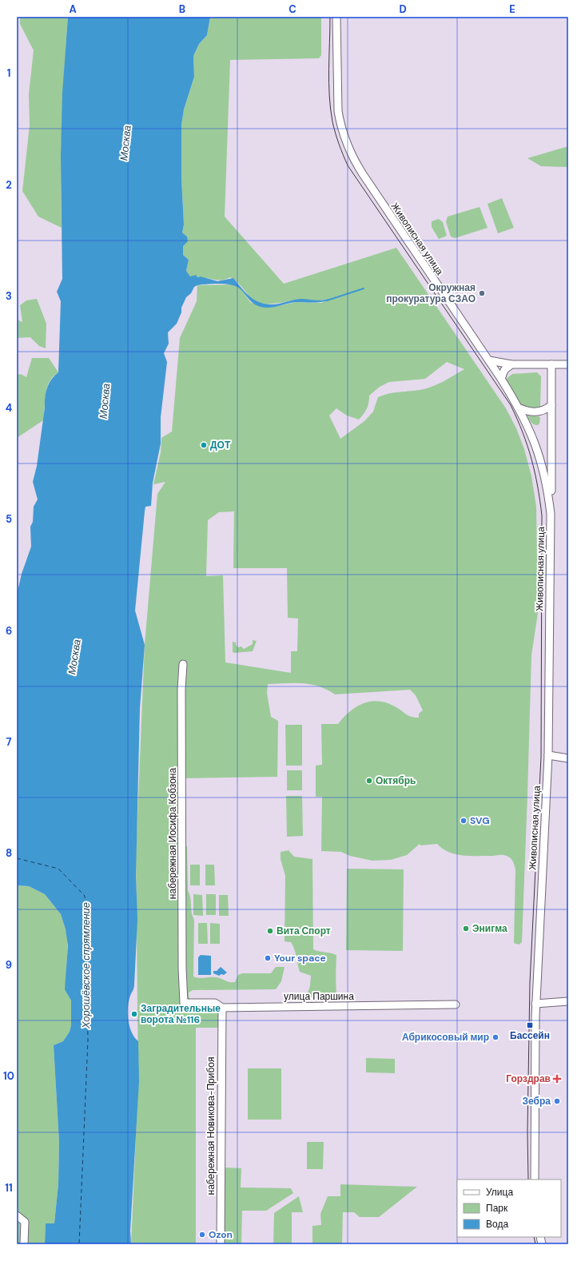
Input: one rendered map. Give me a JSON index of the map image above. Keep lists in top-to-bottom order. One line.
{"streets":{"street":["Живописная улица","набережная Иосифа Кобзона","улица Паршина","набережная Новикова-Прибоя"]},"crossings":[["набережная Иосифа Кобзона","улица Паршина"],["улица Паршина","набережная Новикова-Прибоя"]],"water":["Москва","Хорошёвское спрямление"],"places":{"other":["Окружная прокуратура СЗАО","ДОТ","Октябрь","SVG","Энигма","Вита Спорт","Your space","Заградительные ворота №116","Абрикосовый мир","Зебра","Ozon"],"transit":["Бассейн"],"health":["Горздрав"]},"legend":["Улица","Парк","Вода"],"grid":{"columns":["A","B","C","D","E"],"rows":["1","2","3","4","5","6","7","8","9","10","11"]}}
